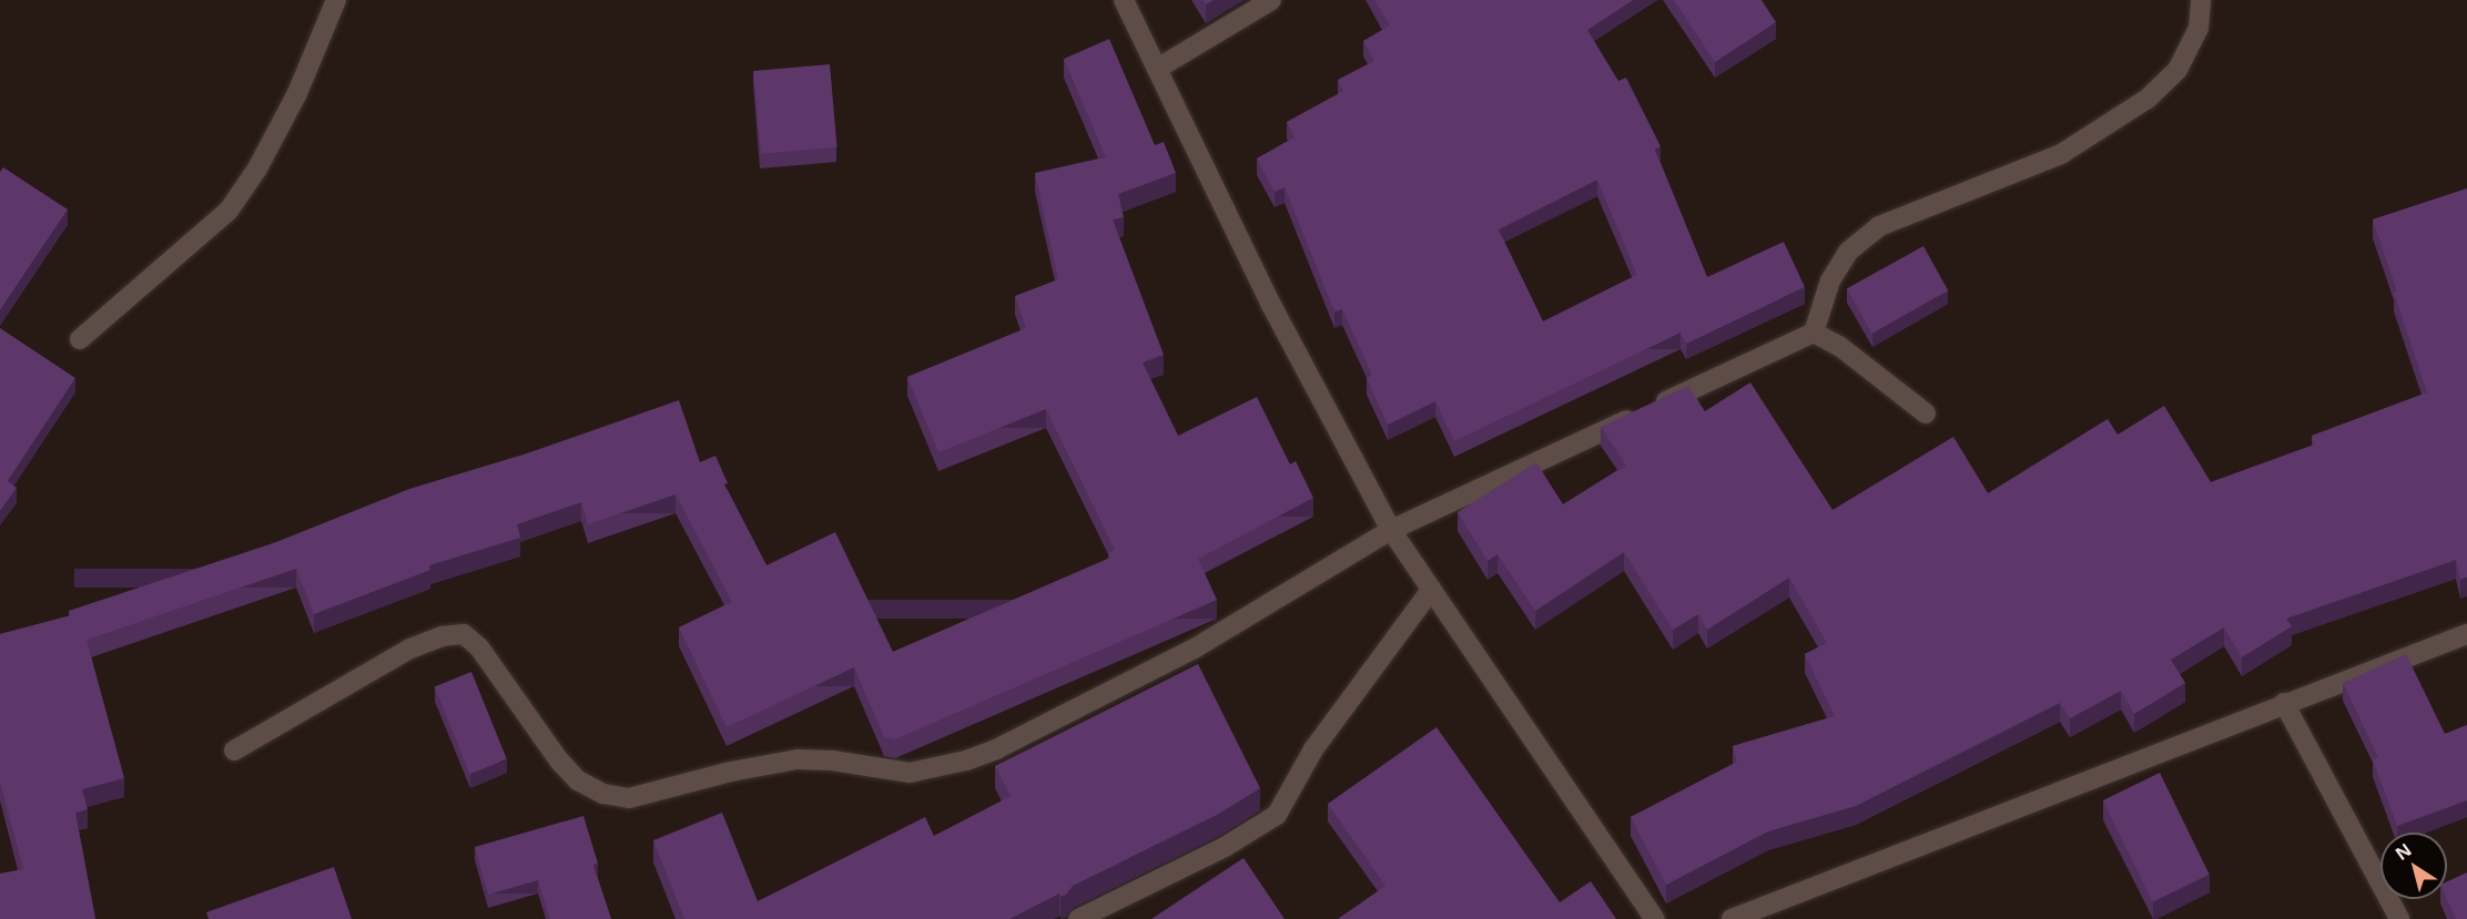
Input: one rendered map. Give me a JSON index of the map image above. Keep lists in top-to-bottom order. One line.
{"north":"top left"}
